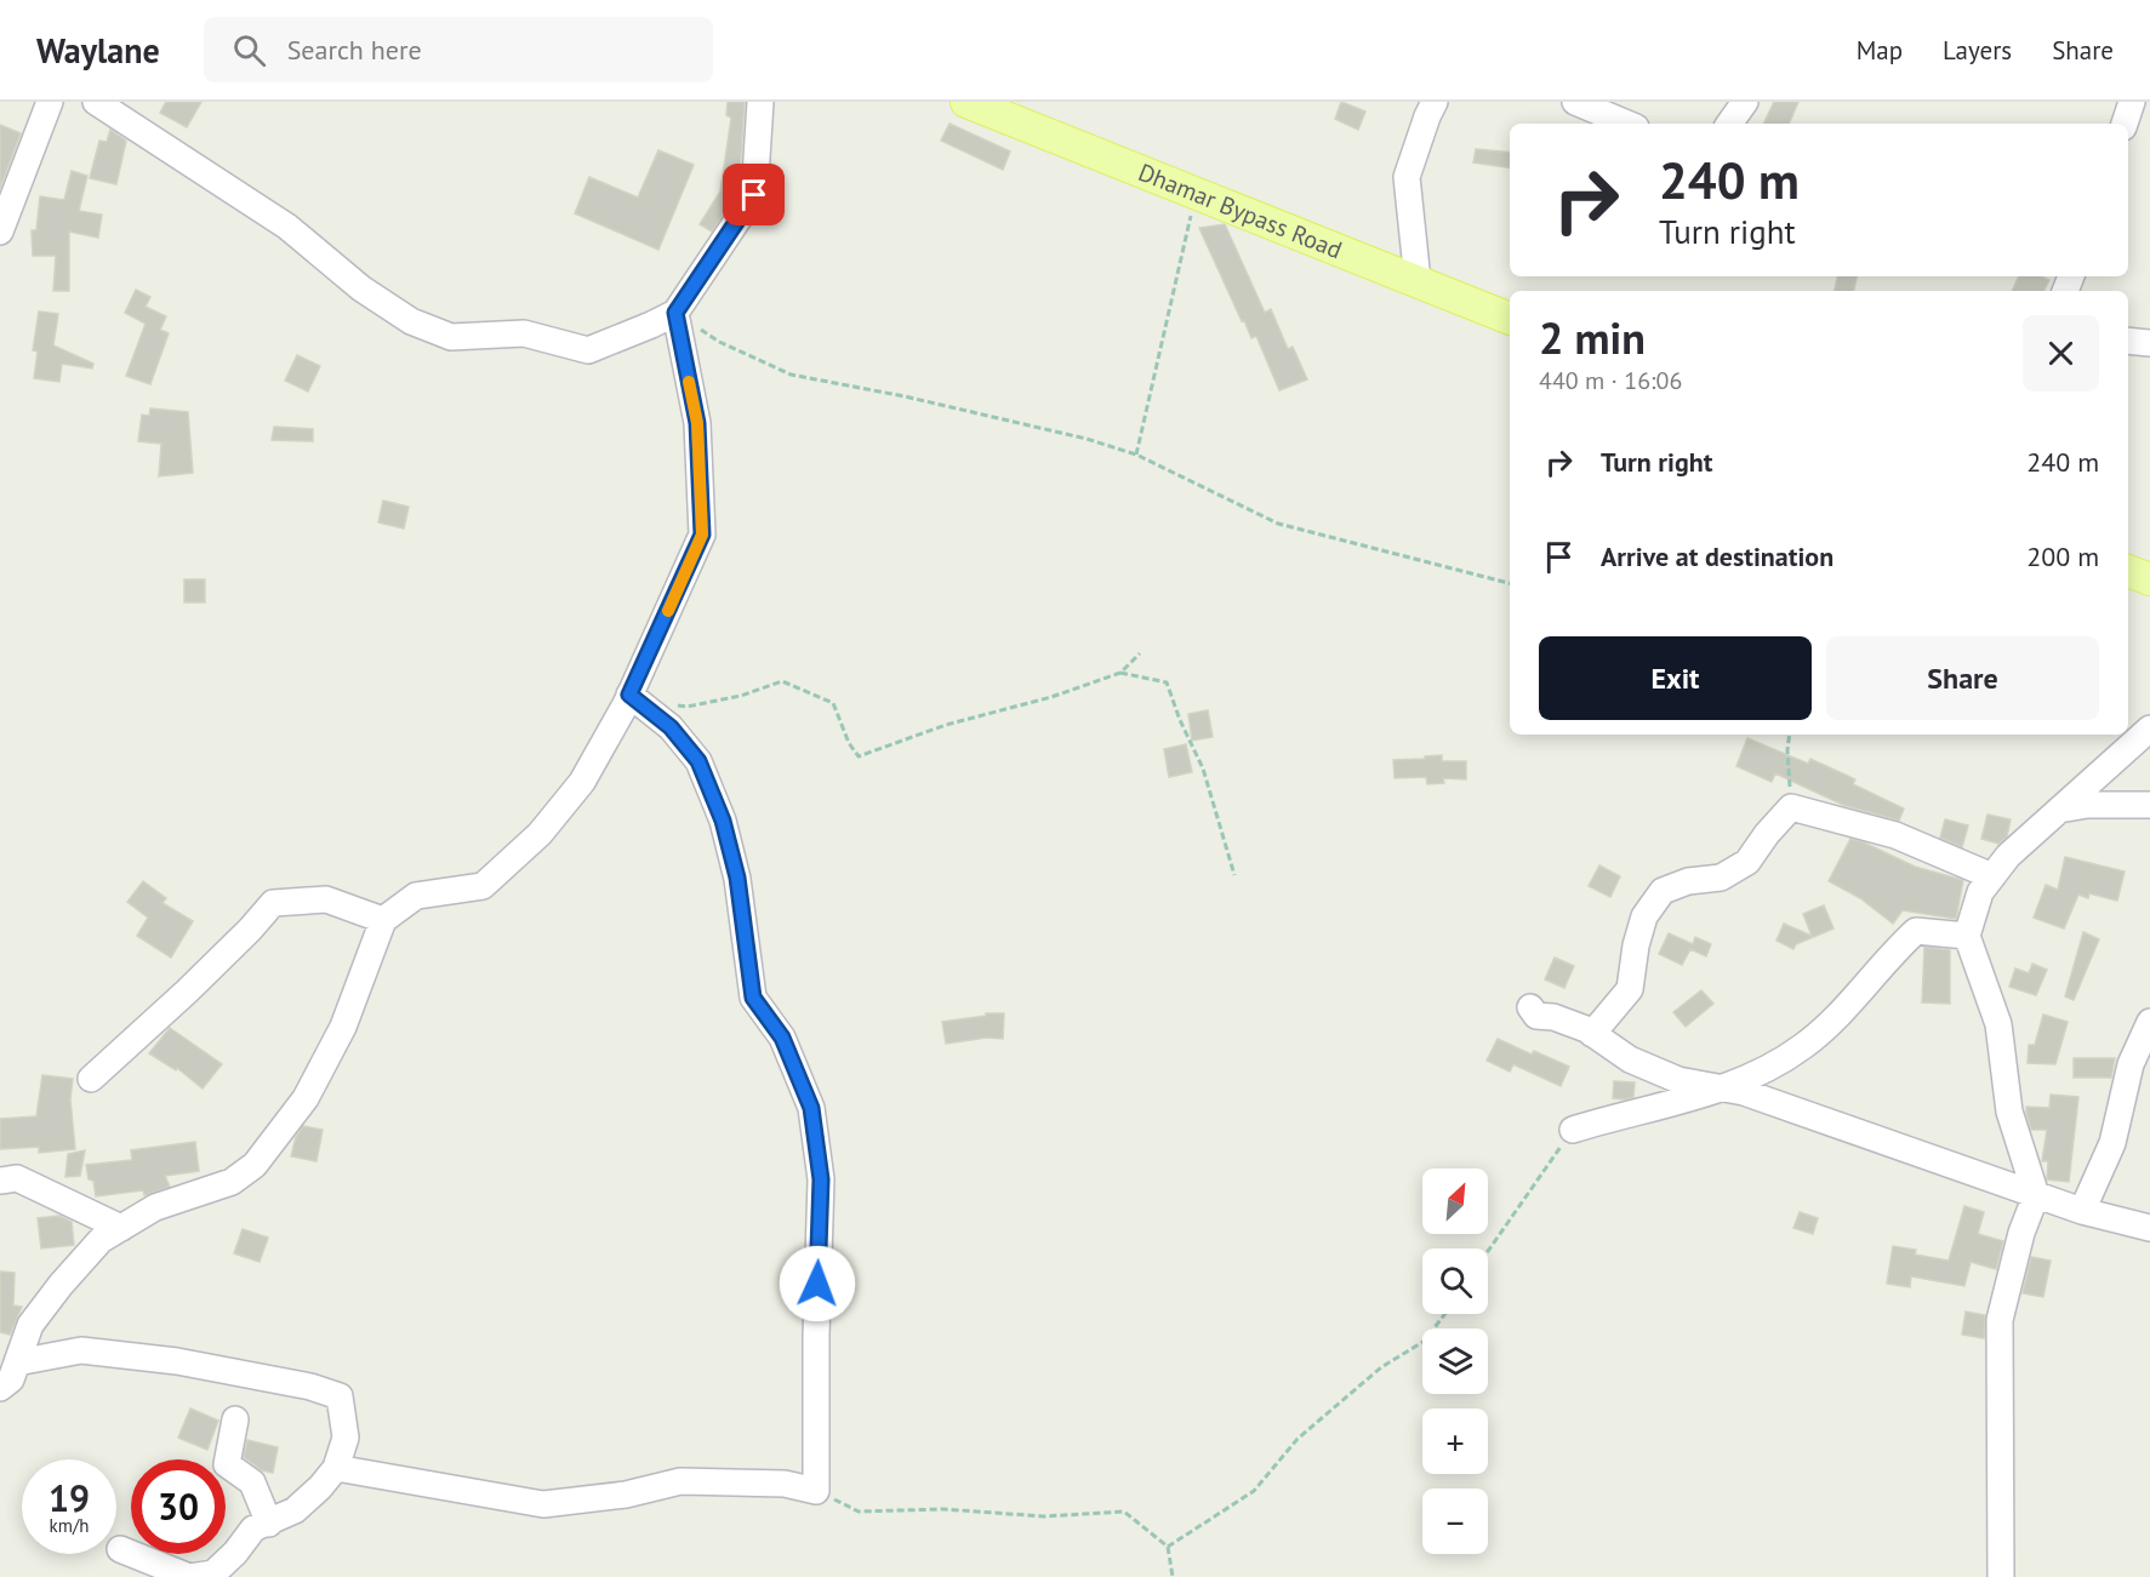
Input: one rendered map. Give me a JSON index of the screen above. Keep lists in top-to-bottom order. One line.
{"streets":{"main road":["Dhamar Bypass Road"]},"north":"top right","page":{"header":"Waylane","search":"Search here","nav":["Map","Layers","Share"],"turn":["240 m","Turn right"],"heading":["2 min","440 m · 16:06"],"list":[{"name":"Turn right","value":"240 m"},{"name":"Arrive at destination","value":"200 m"}],"buttons":["Exit","Share"],"map_buttons":["+","−"],"speed":"19 km/h","limit":"30"}}
